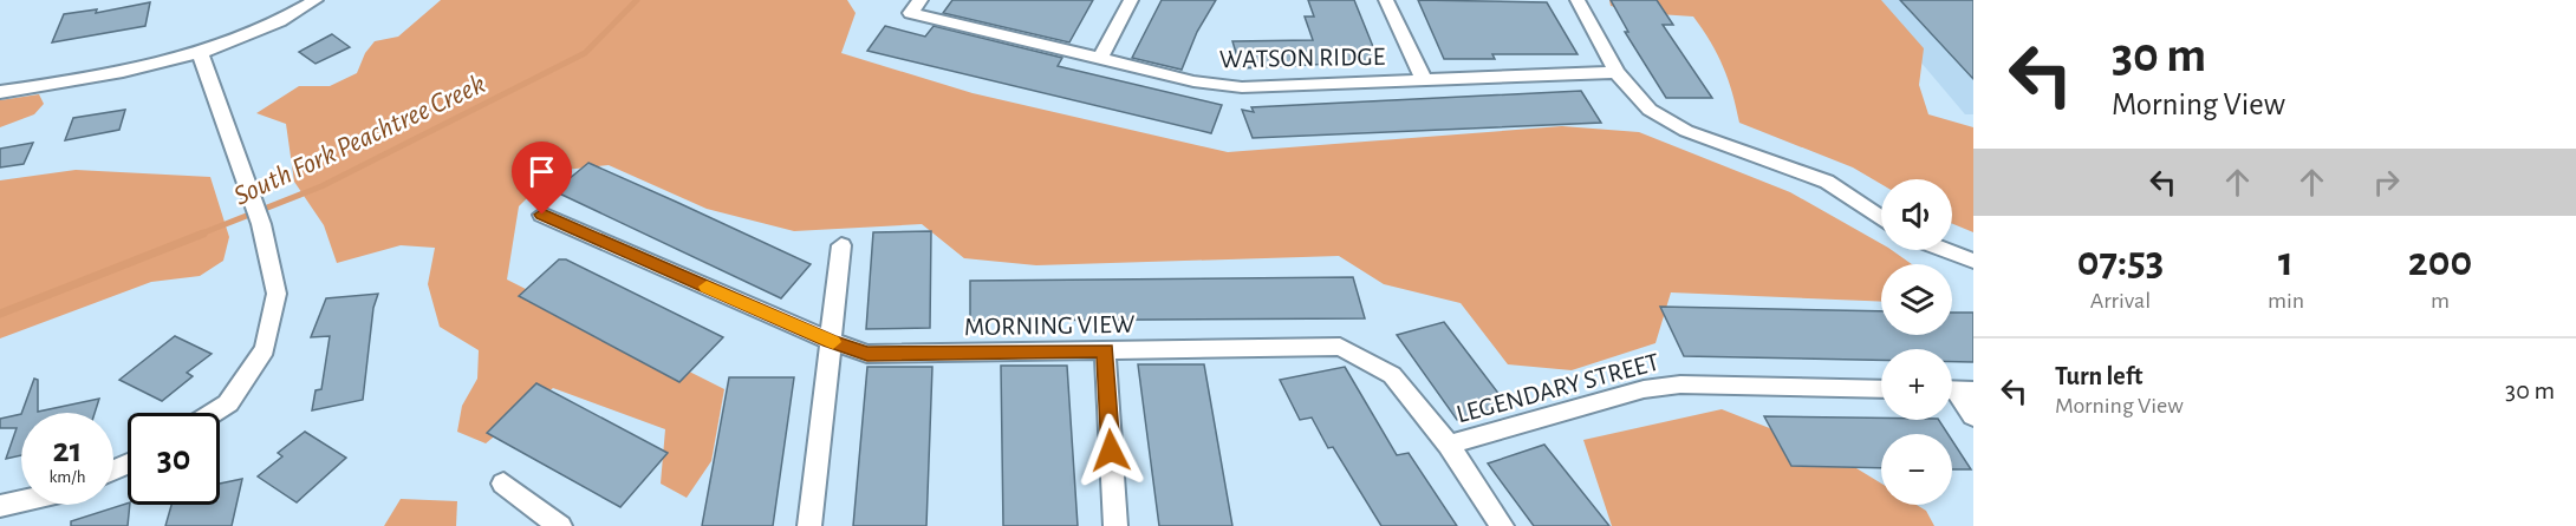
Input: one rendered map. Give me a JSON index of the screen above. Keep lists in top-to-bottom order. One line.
{"streets":{"street":["WATSON RIDGE","MORNING VIEW","LEGENDARY STREET"]},"crossings":[["MORNING VIEW","LEGENDARY STREET"]],"water":["South Fork Peachtree Creek"],"page":{"turn":["30 m","Morning View"],"map_buttons":["+","−"],"eta":["07:53","Arrival","1","min","200","m"],"list":[{"name":"Turn left","note":"Morning View","value":"30 m"}],"speed":"21 km/h","limit":"30"}}
